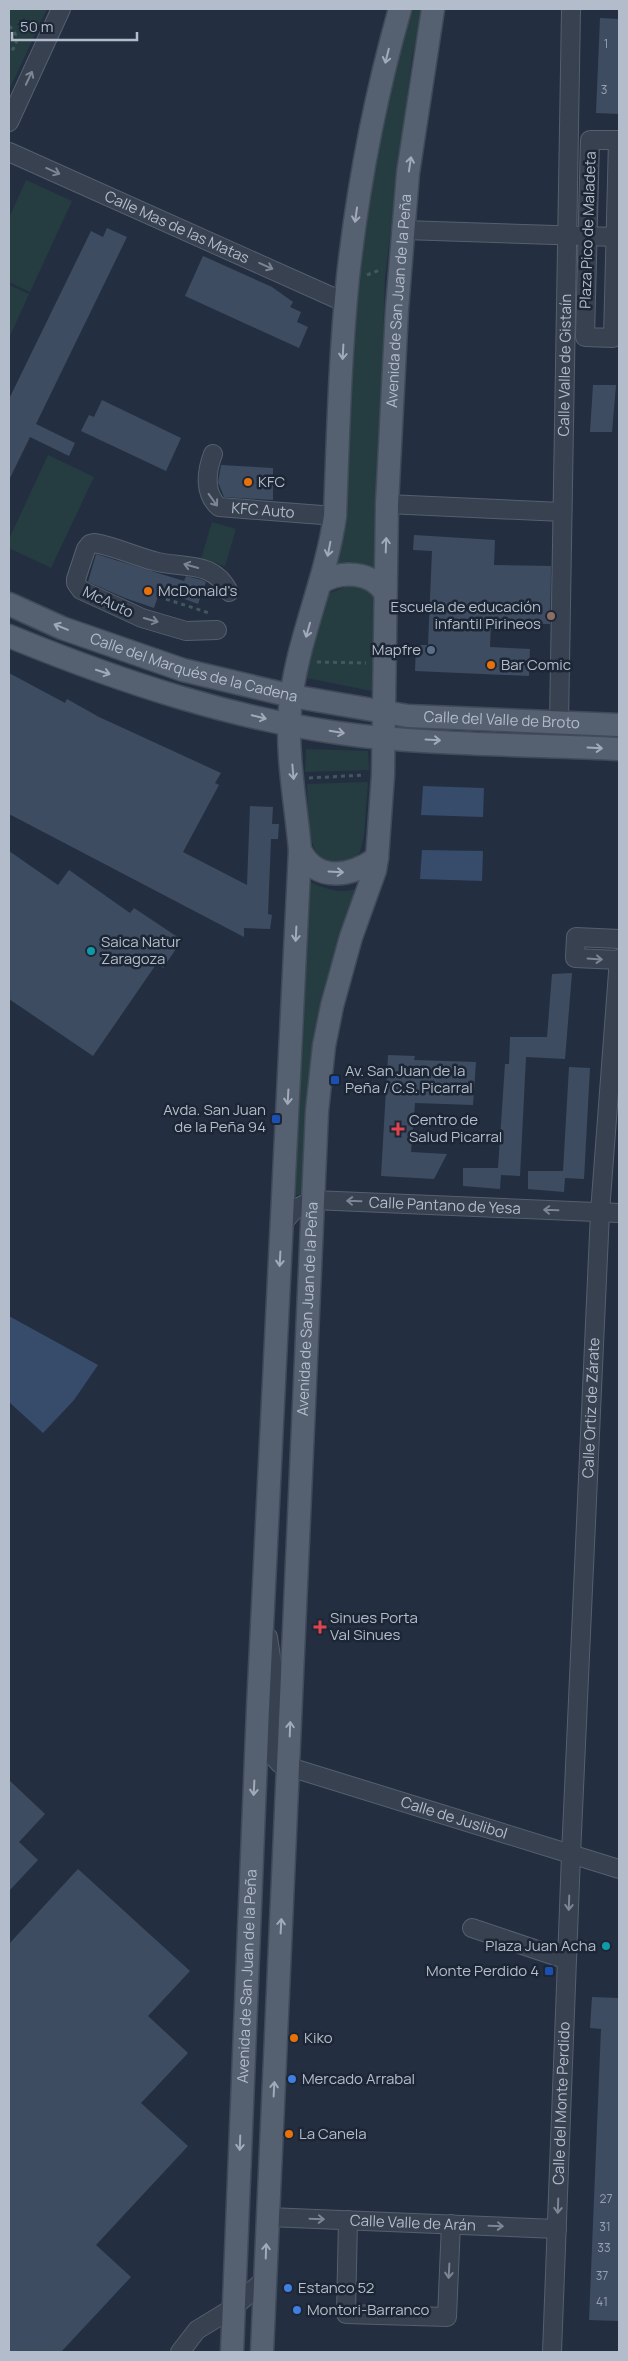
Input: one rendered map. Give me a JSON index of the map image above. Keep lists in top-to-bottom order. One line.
{"streets":{"main road":["Avenida de San Juan de la Peña","Calle del Marqués de la Cadena","Calle del Valle de Broto"],"street":["Calle Mas de las Matas","Plaza Pico de Maladeta","Calle Valle de Gistaín","KFC Auto","McAuto","Calle Pantano de Yesa","Calle Ortiz de Zárate","Calle de Juslibol","Calle del Monte Perdido","Calle Valle de Arán"]},"crossings":[["Calle Mas de las Matas","Avenida de San Juan de la Peña"],["Avenida de San Juan de la Peña","KFC Auto"],["Avenida de San Juan de la Peña","Calle del Marqués de la Cadena"],["Avenida de San Juan de la Peña","Calle del Valle de Broto"],["Avenida de San Juan de la Peña","Calle Pantano de Yesa"],["Avenida de San Juan de la Peña","Calle de Juslibol"],["Avenida de San Juan de la Peña","Calle Valle de Arán"],["Calle Valle de Gistaín","Calle del Valle de Broto"],["Calle del Marqués de la Cadena","Calle del Valle de Broto"],["Calle Pantano de Yesa","Calle Ortiz de Zárate"],["Calle Ortiz de Zárate","Calle de Juslibol"],["Calle Ortiz de Zárate","Calle del Monte Perdido"],["Calle de Juslibol","Calle del Monte Perdido"],["Calle del Monte Perdido","Calle Valle de Arán"]],"one_way":["Calle Mas de las Matas","Calle Pantano de Yesa","Calle del Monte Perdido","Calle Valle de Arán"],"places":{"other":["KFC","McDonald's","Escuela de educación infantil Pirineos","Mapfre","Bar Comic","Saica Natur Zaragoza","Plaza Juan Acha","Kiko","Mercado Arrabal","La Canela","Estanco 52","Montori-Barranco"],"transit":["Av. San Juan de la Peña / C.S. Picarral","Avda. San Juan de la Peña 94","Monte Perdido 4"],"health":["Centro de Salud Picarral","Sinues Porta Val Sinues"]},"house_numbers":["1","3","27","31","33","37","41"],"scale_bar":"50 m"}
